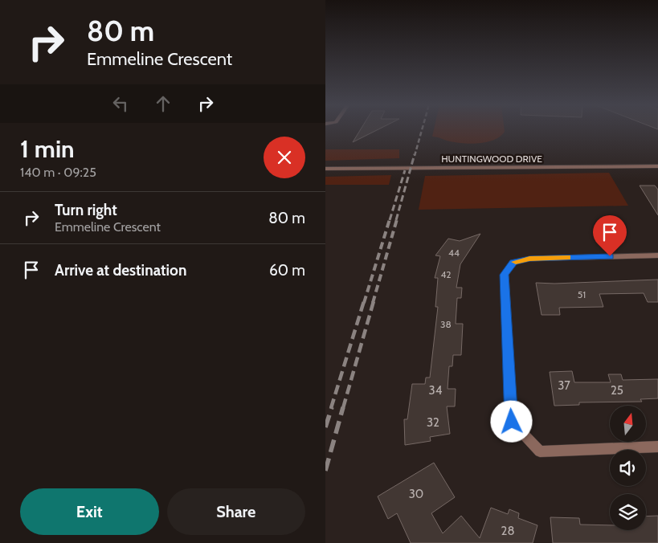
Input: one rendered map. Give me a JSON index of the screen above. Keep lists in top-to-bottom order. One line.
{"streets":{"street":["HUNTINGWOOD DRIVE"]},"house_numbers":["44","42","51","38","37","34","25","32","30","28"],"north":"top","page":{"turn":["80 m","Emmeline Crescent"],"heading":["1 min","140 m · 09:25"],"list":[{"name":"Turn right","note":"Emmeline Crescent","value":"80 m"},{"name":"Arrive at destination","value":"60 m"}],"buttons":["Exit","Share"]}}
